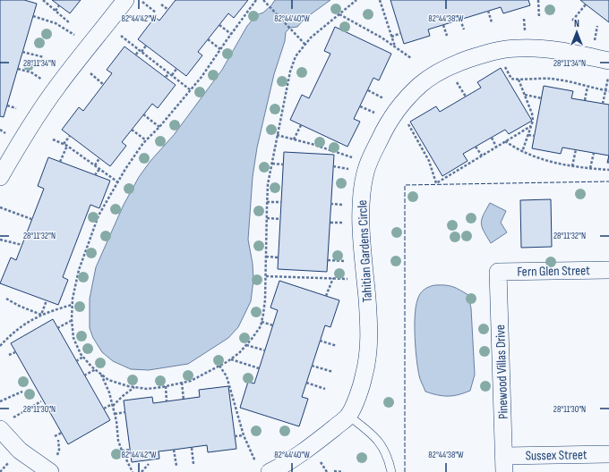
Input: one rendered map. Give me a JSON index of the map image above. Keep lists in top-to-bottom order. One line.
{"streets":{"street":["Tahitian Gardens Circle","Fern Glen Street","Pinewood Villas Drive","Sussex Street"]},"crossings":[["Fern Glen Street","Pinewood Villas Drive"],["Pinewood Villas Drive","Sussex Street"]],"north":"top","coordinates":["82°44'42\"W","82°44'40\"W","82°44'38\"W","28°11'34\"N","28°11'32\"N","28°11'30\"N"]}
